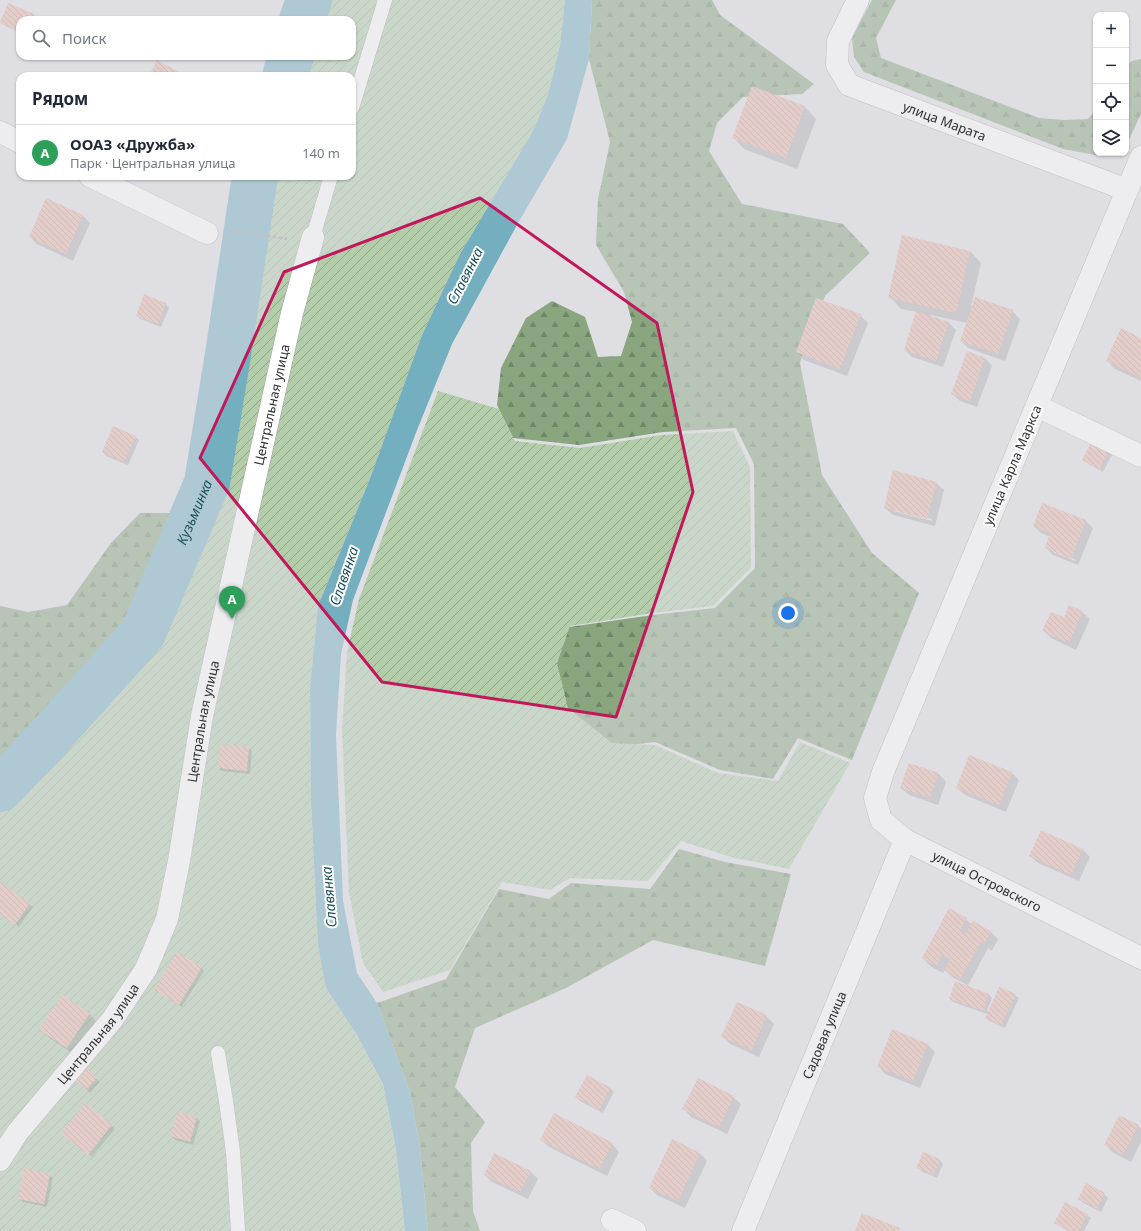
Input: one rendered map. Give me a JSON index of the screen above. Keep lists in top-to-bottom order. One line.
{"streets":{"street":["улица Марата","Центральная улица","улица Карла Маркса","улица Островского","Садовая улица"]},"crossings":[["улица Марата","улица Карла Маркса"],["улица Карла Маркса","улица Островского"],["улица Островского","Садовая улица"]],"water":["Славянка","Кузьминка"],"page":{"map_buttons":["+","−"],"search":"Поиск","heading":"Рядом","list":[{"mark":"A","name":"ООАЗ «Дружба»","note":"Парк · Центральная улица","value":"140 m"}],"pins":"A"}}
